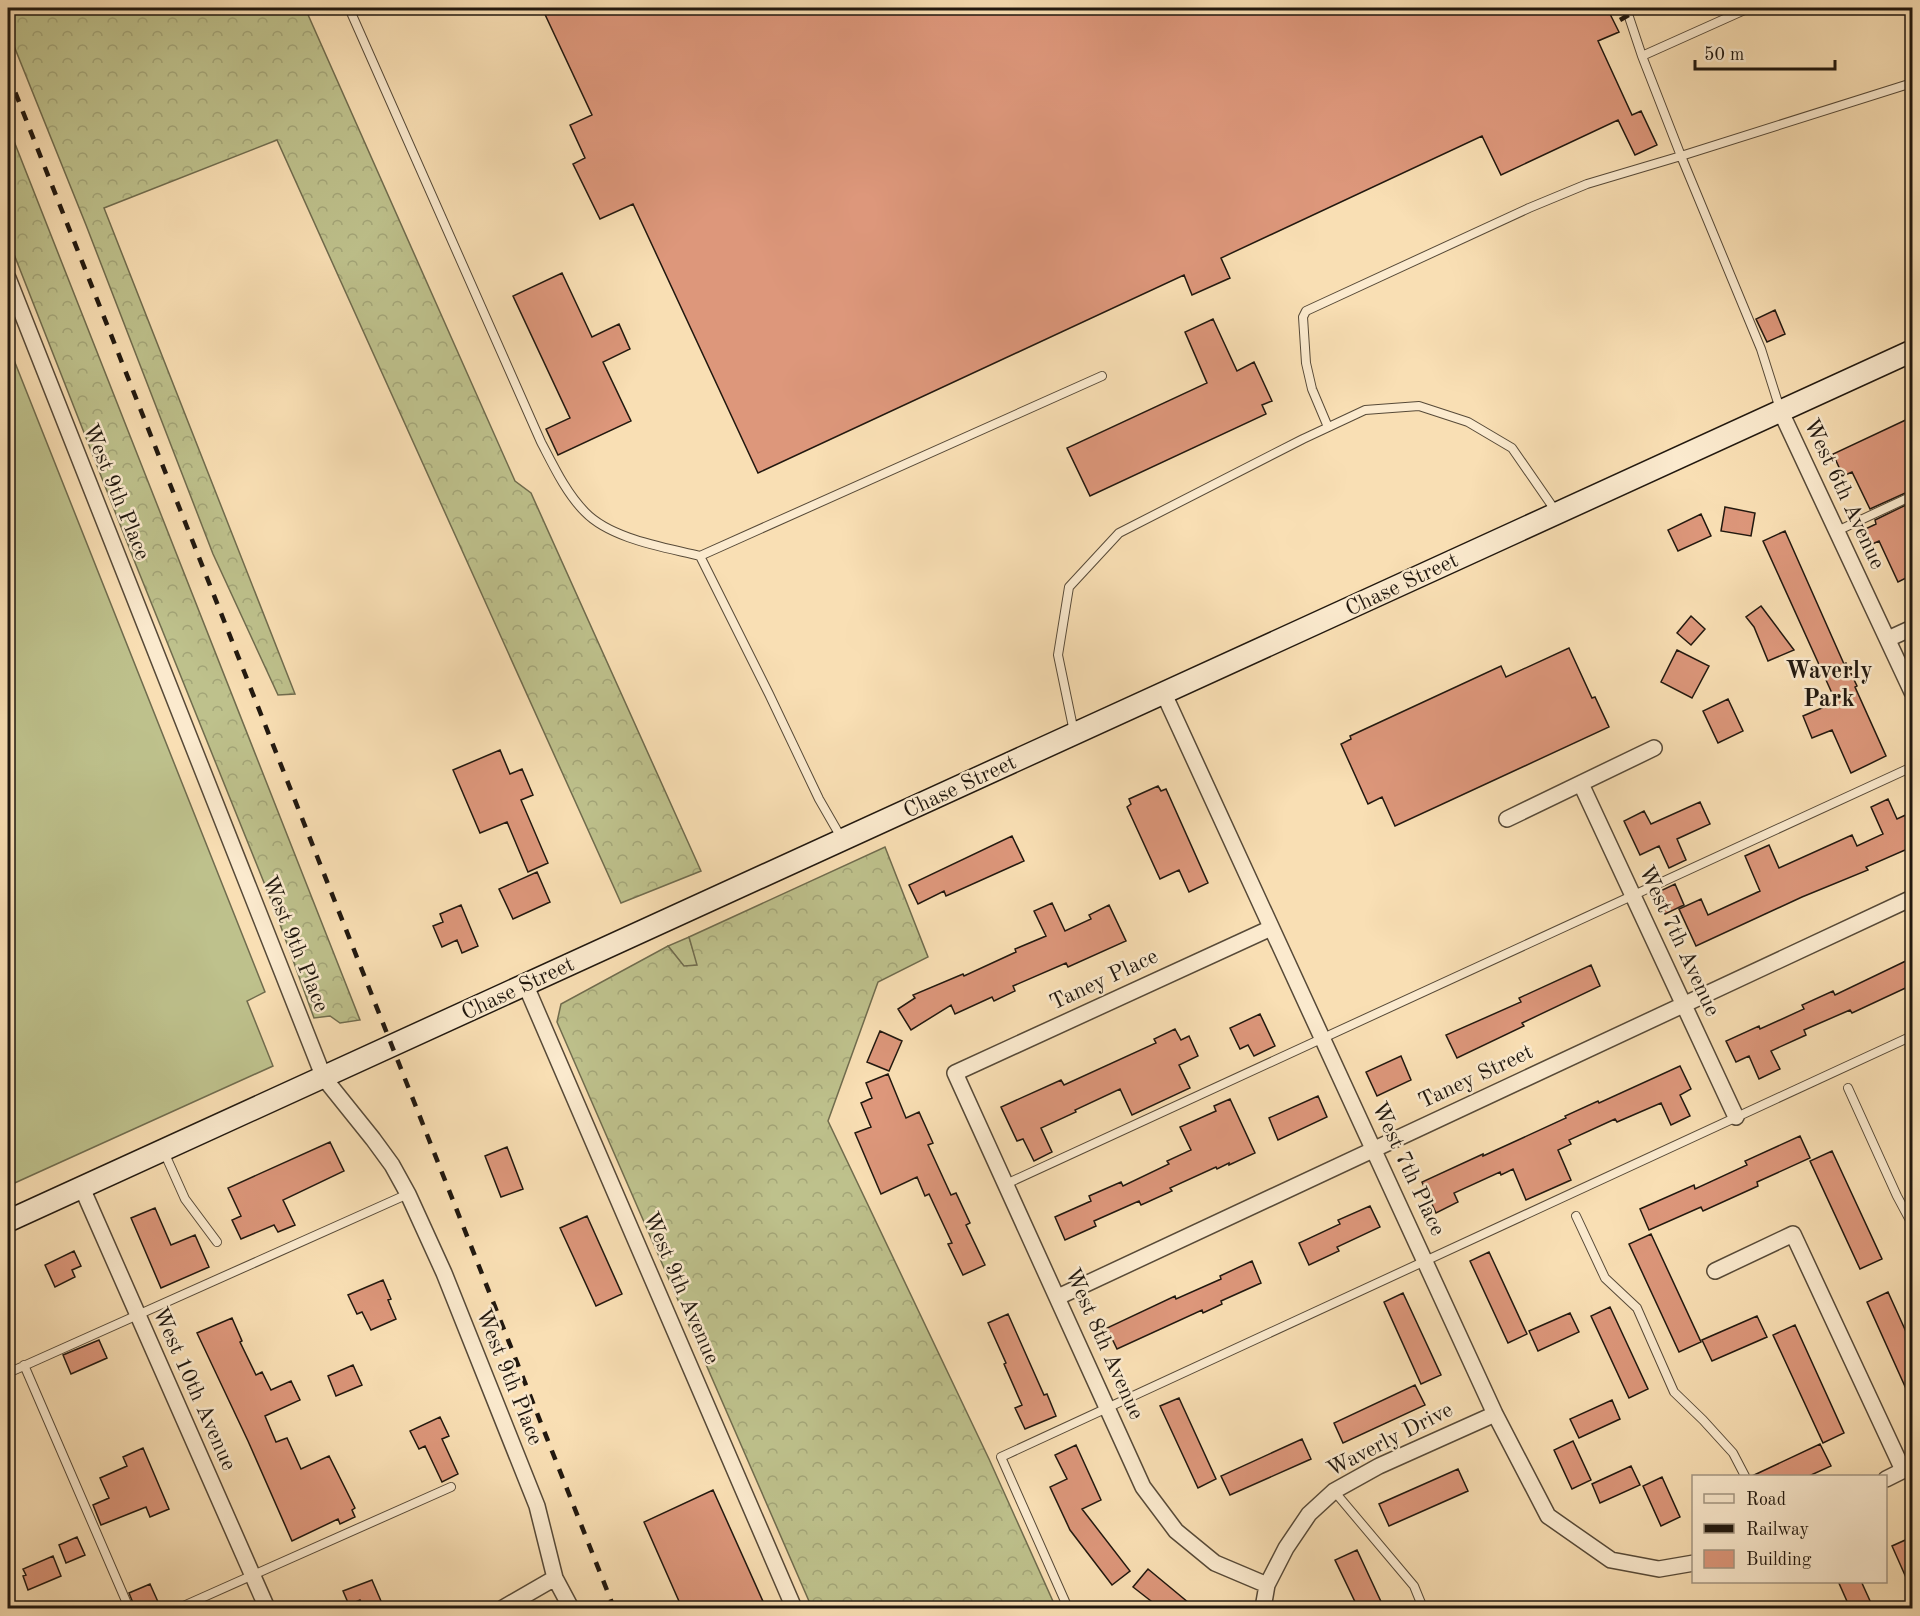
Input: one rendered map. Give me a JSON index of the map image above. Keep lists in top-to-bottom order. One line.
{"streets":{"street":["West 9th Place","West 6th Avenue","Chase Street","West 7th Avenue","Taney Place","Taney Street","West 7th Place","West 9th Avenue","West 8th Avenue","West 10th Avenue","Waverly Drive"]},"crossings":[["West 9th Place","Chase Street"],["West 6th Avenue","Chase Street"],["Chase Street","West 7th Place"],["Chase Street","West 9th Avenue"],["Chase Street","West 10th Avenue"],["West 7th Avenue","Taney Street"],["Taney Place","West 7th Place"],["Taney Place","West 8th Avenue"],["Taney Street","West 7th Place"],["Taney Street","West 8th Avenue"],["West 7th Place","Waverly Drive"],["West 8th Avenue","Waverly Drive"]],"districts":["Waverly Park"],"legend":["Road","Railway","Building"],"scale_bar":"50 m"}
